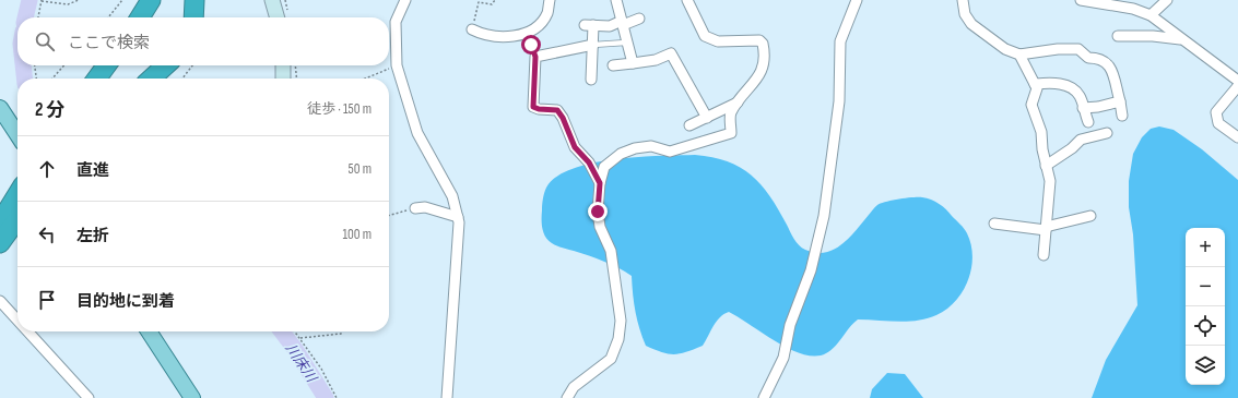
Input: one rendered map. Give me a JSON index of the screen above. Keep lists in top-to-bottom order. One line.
{"water":["川床川"],"page":{"search":"ここで検索","heading":["2 分","徒歩 · 150 m"],"list":[["直進","50 m"],["左折","100 m"],"目的地に到着"],"map_buttons":["+","−"]}}
